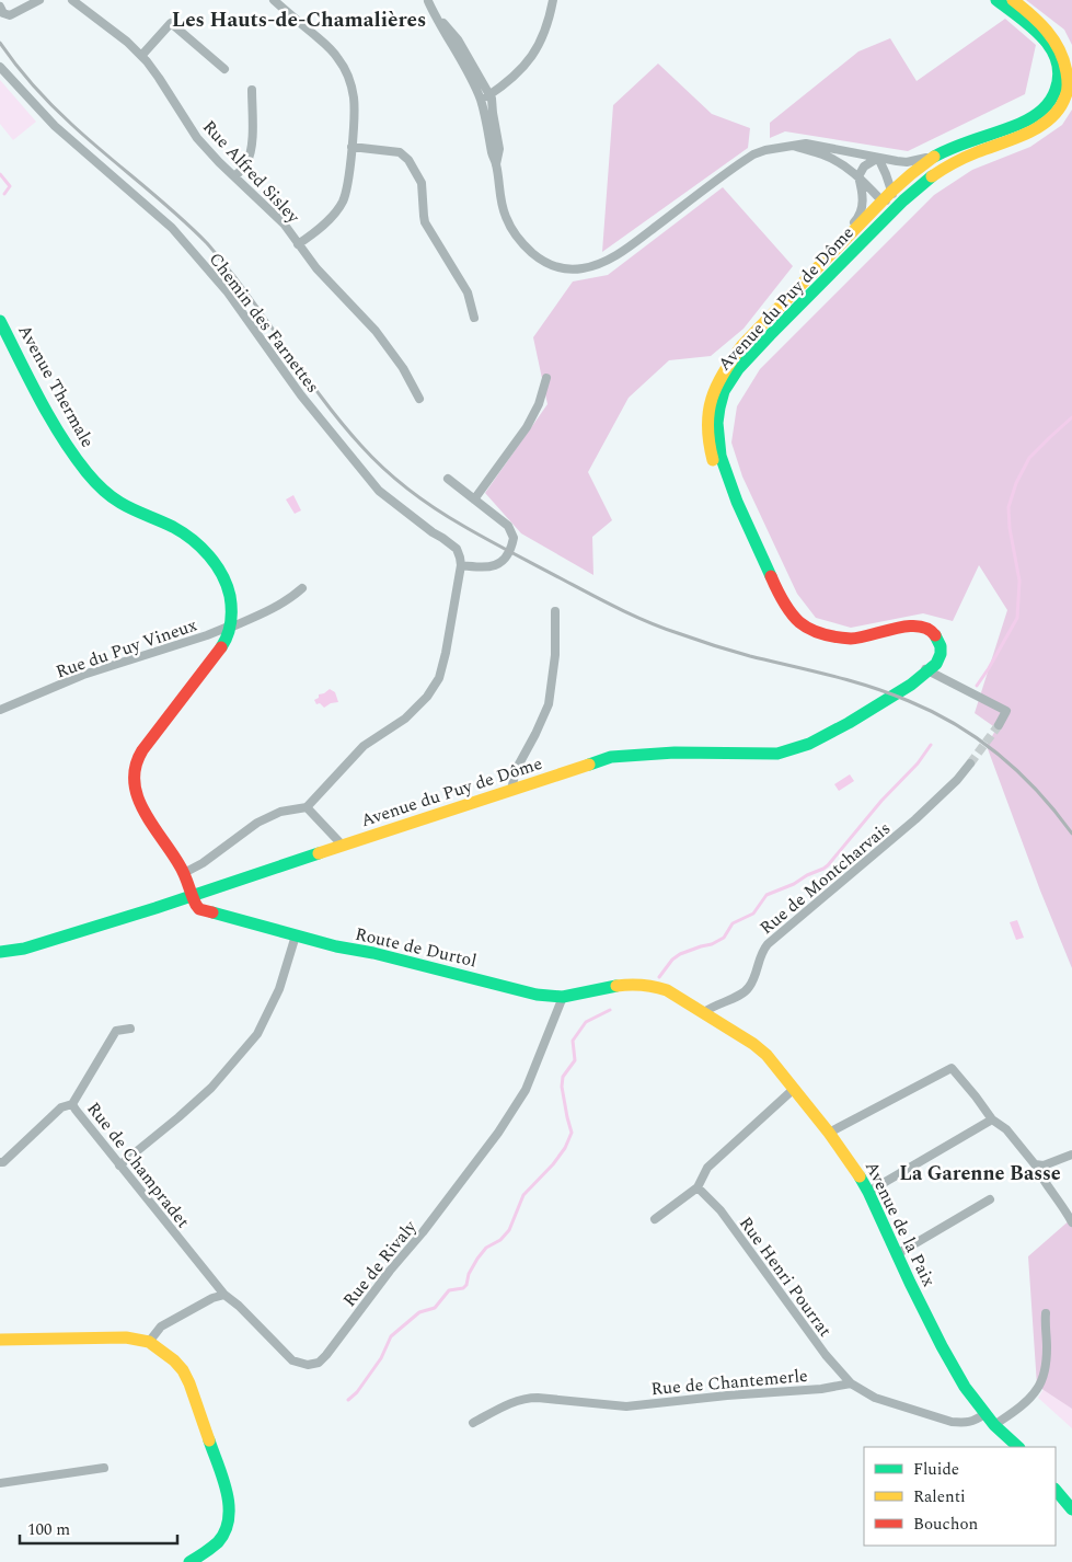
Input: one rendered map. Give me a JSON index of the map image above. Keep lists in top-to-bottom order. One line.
{"streets":{"main road":["Avenue du Puy de Dôme","Avenue Thermale","Route de Durtol","Avenue de la Paix"],"street":["Rue Alfred Sisley","Chemin des Farnettes","Rue du Puy Vineux","Rue de Montcharvais","Rue de Champradet","Rue de Rivaly","Rue Henri Pourrat","Rue de Chantemerle"]},"crossings":[["Avenue du Puy de Dôme","Route de Durtol"],["Avenue Thermale","Rue du Puy Vineux"],["Rue de Montcharvais","Avenue de la Paix"],["Route de Durtol","Avenue de la Paix"],["Route de Durtol","Rue de Rivaly"],["Rue de Champradet","Rue de Rivaly"],["Rue Henri Pourrat","Rue de Chantemerle"]],"districts":["Les Hauts-de-Chamalières","La Garenne Basse"],"legend":["Fluide","Ralenti","Bouchon"],"scale_bar":"100 m"}
